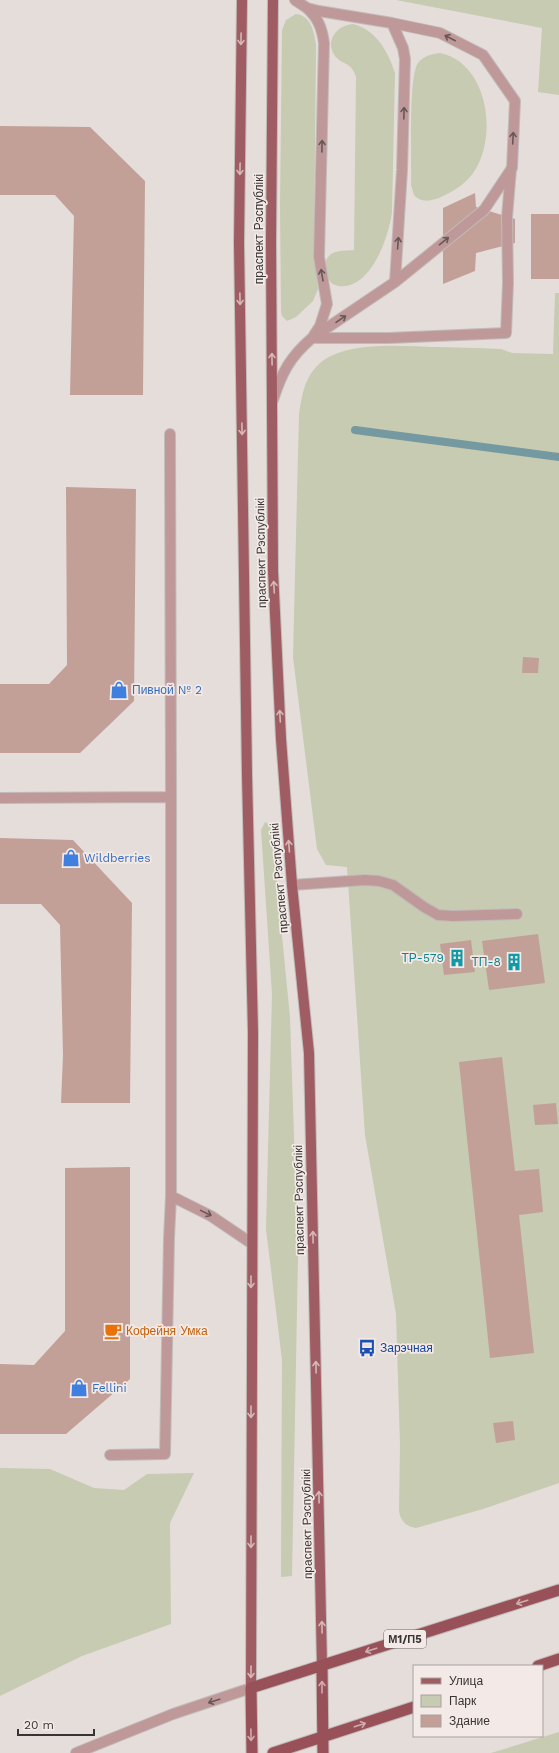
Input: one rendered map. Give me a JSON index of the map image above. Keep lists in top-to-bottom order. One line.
{"streets":{"highway":["праспект Рэспублікі","М1/П5"]},"crossings":[["праспект Рэспублікі","М1/П5"]],"places":{"shop":["Пивной № 2","Wildberries","Fellini"],"building":["ТР-579","ТП-8"],"cafe":["Кофейня Умка"],"bus stop":["Зарэчная"]},"legend":["Улица","Парк","Здание"],"scale_bar":"20 m"}
